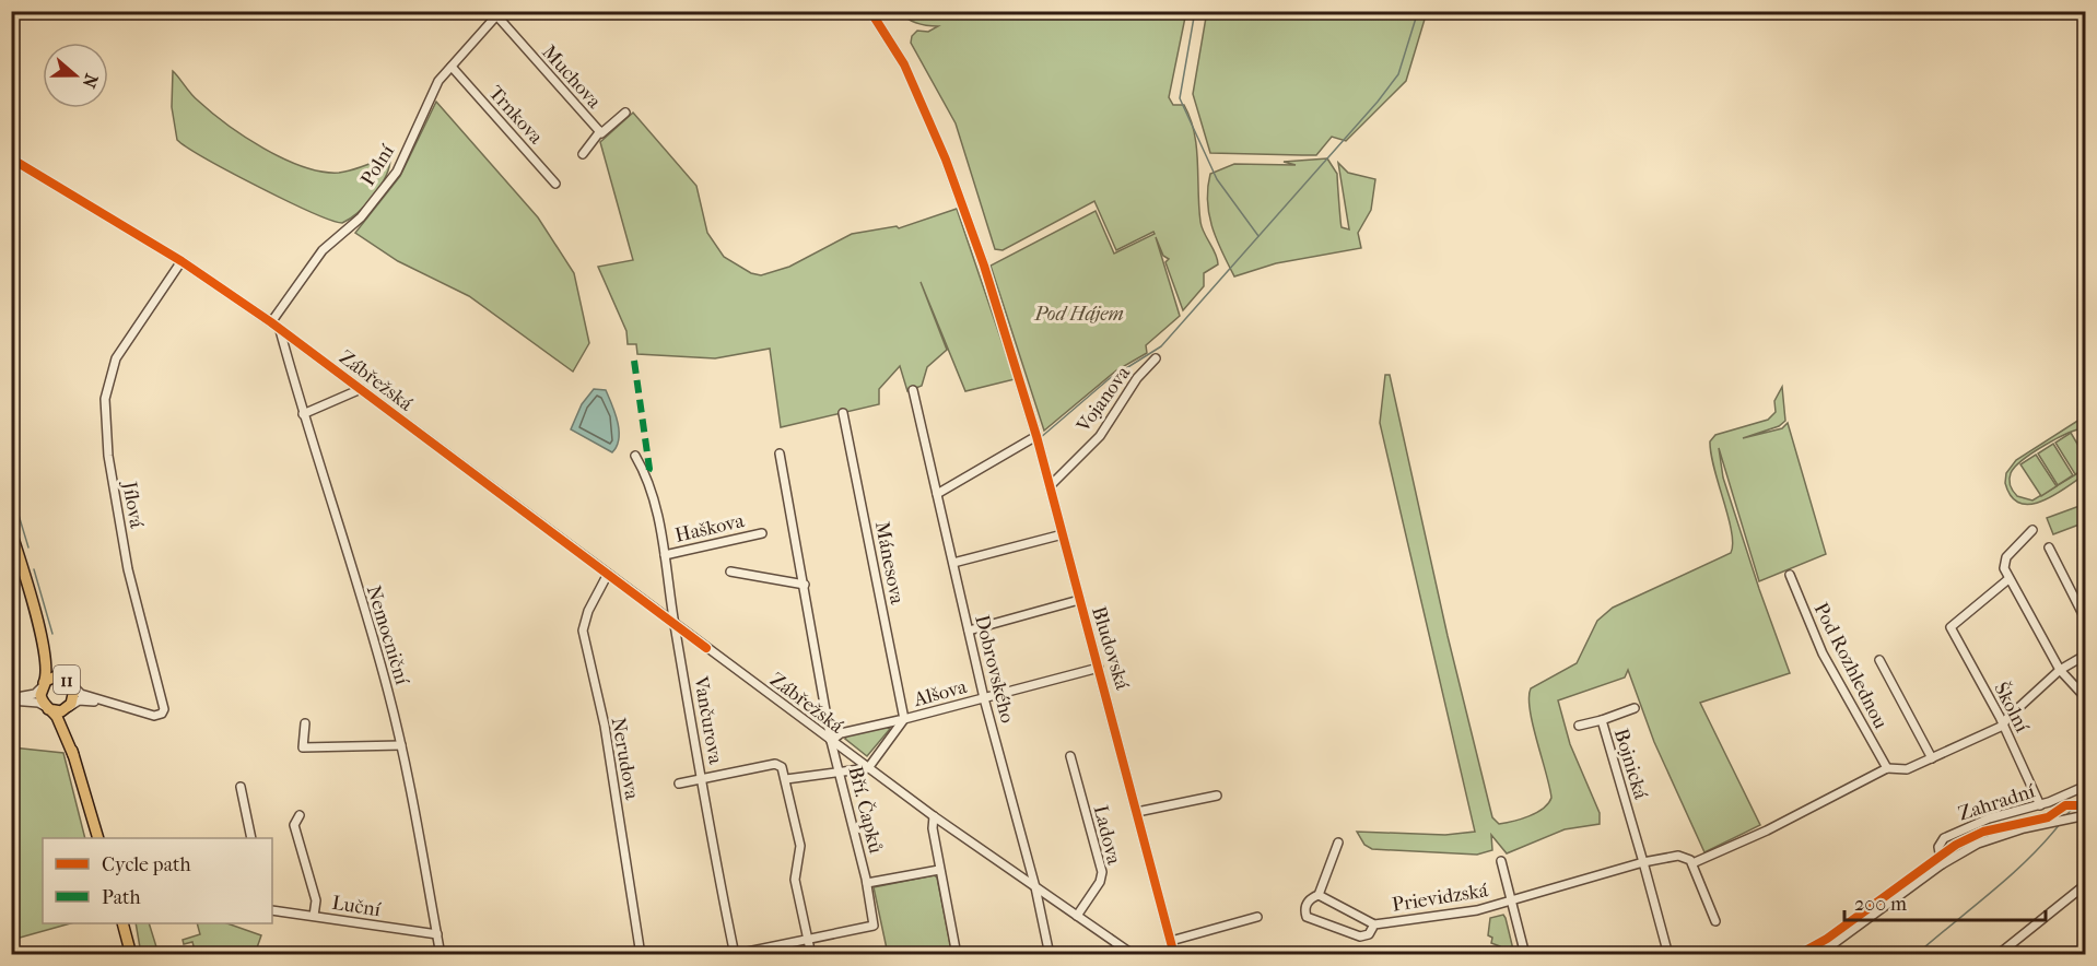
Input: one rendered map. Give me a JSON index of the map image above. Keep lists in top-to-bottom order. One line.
{"streets":{"main road":["11"],"street":["Muchova","Trnkova","Polní","Zábřežská","Vojanova","Jílová","Haškova","Mánesova","Nemocniční","Bludovská","Pod Rozhlednou","Dobrovského","Alšova","Školní","Vančurova","Nerudova","Bojnická","Zahradní","Bří. Čapků","Ladova","Prievidzská","Luční"]},"crossings":[["Muchova","Polní"],["Trnkova","Polní"],["Polní","Zábřežská"],["Zábřežská","Jílová"],["Zábřežská","Nemocniční"],["Zábřežská","Dobrovského"],["Zábřežská","Alšova"],["Zábřežská","Vančurova"],["Zábřežská","Nerudova"],["Zábřežská","Bří. Čapků"],["Zábřežská","Ladova"],["Vojanova","Bludovská"],["Jílová","11"],["Haškova","Vančurova"],["Mánesova","Alšova"],["Nemocniční","Luční"],["Bludovská","Alšova"],["Dobrovského","Alšova"],["Alšova","Bří. Čapků"],["Školní","Zahradní"],["Bojnická","Prievidzská"]],"parks":["Pod Hájem"],"legend":["Cycle path","Path"],"scale_bar":"200 m","north":"right"}
